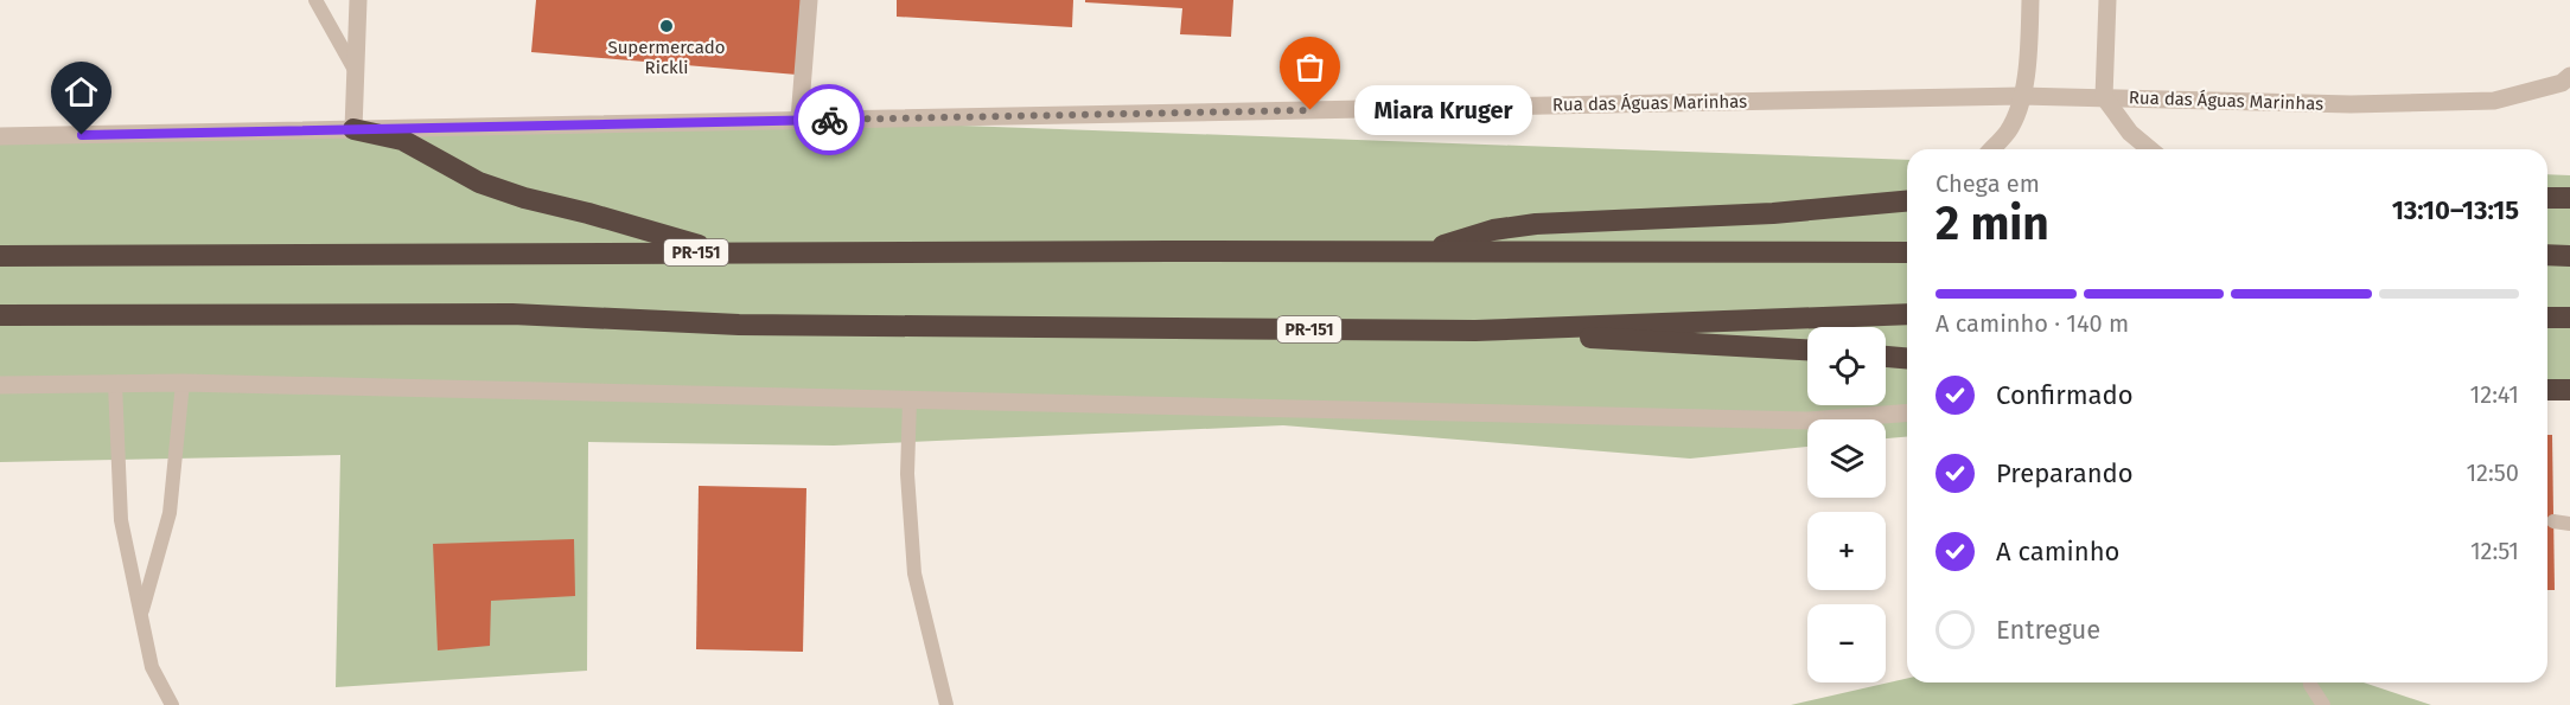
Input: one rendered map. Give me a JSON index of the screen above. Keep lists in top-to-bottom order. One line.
{"streets":{"highway":["PR-151"],"street":["Rua das Águas Marinhas"]},"places":["Supermercado Rickli","Miara Kruger"],"page":{"bubble":"Miara Kruger","heading":["2 min","Chega em","13:10–13:15"],"bar":"A caminho · 140 m","map_buttons":["+","−"],"list":[["Confirmado","12:41"],["Preparando","12:50"],["A caminho","12:51"],"Entregue"]}}
